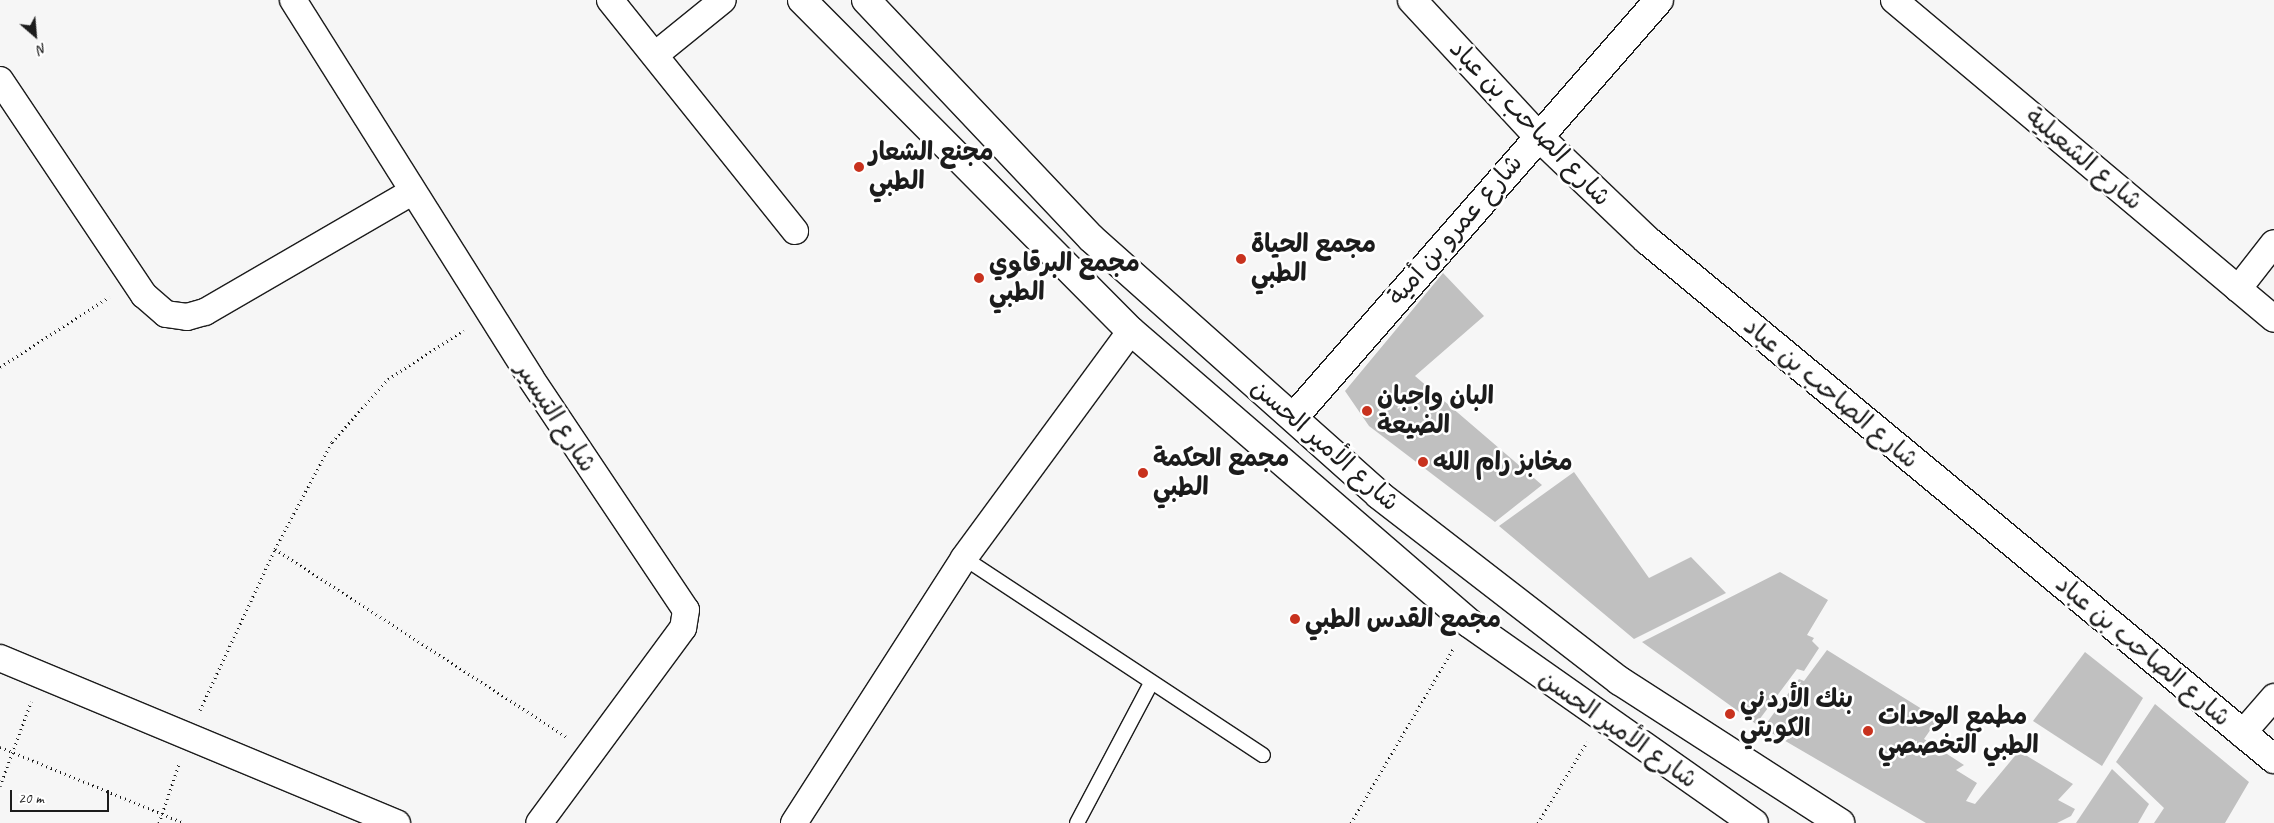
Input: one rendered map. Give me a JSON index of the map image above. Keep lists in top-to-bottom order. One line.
{"streets":{"main road":["شارع الصاحب بن عباد","شارع عمرو بن أمية","شارع الأمير الحسن"],"street":["شارع الشعيلية","شارع التيسير"]},"crossings":[["شارع الصاحب بن عباد","شارع عمرو بن أمية"],["شارع عمرو بن أمية","شارع الأمير الحسن"]],"places":["مجنع الشعار الطبي","مجمع الحياة الطبي","مجمع البرقاوي الطبي","البان واجبان الضيعة","مخابز رام الله","مجمع الحكمة الطبي","مجمع القدس الطبي","بنك الأردني الكويتي","مطمع الوحدات الطبي التخصصي"],"scale_bar":"20 m","north":"bottom right"}
